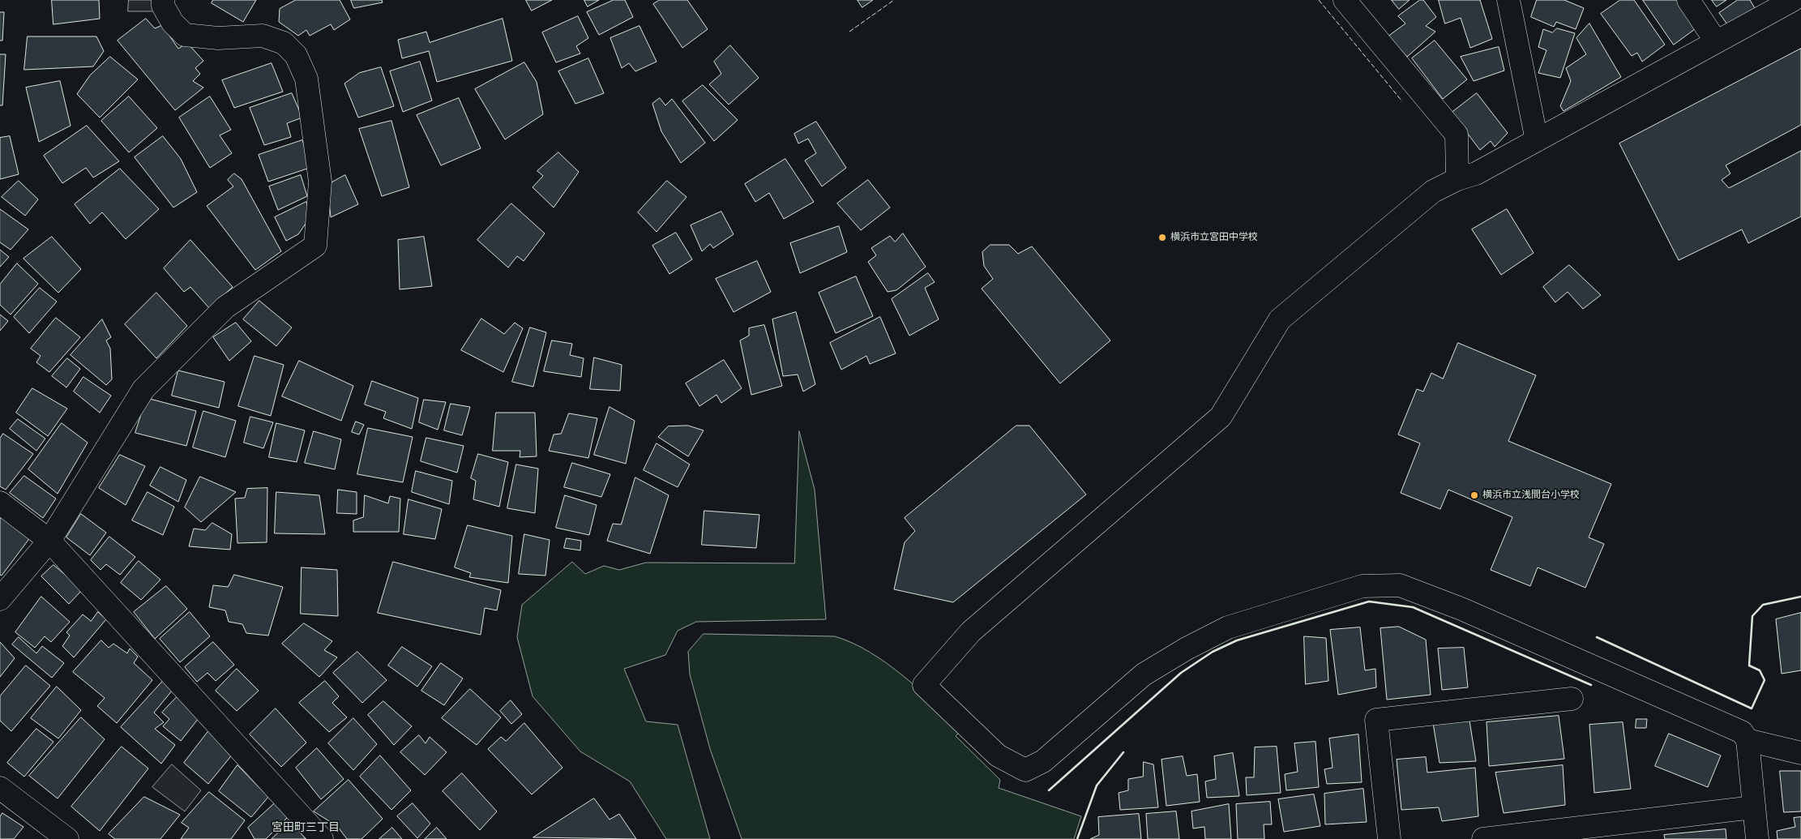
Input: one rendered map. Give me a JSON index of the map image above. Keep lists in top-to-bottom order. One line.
{"districts":["宮田町三丁目"],"places":["横浜市立宮田中学校","横浜市立浅間台小学校"]}
